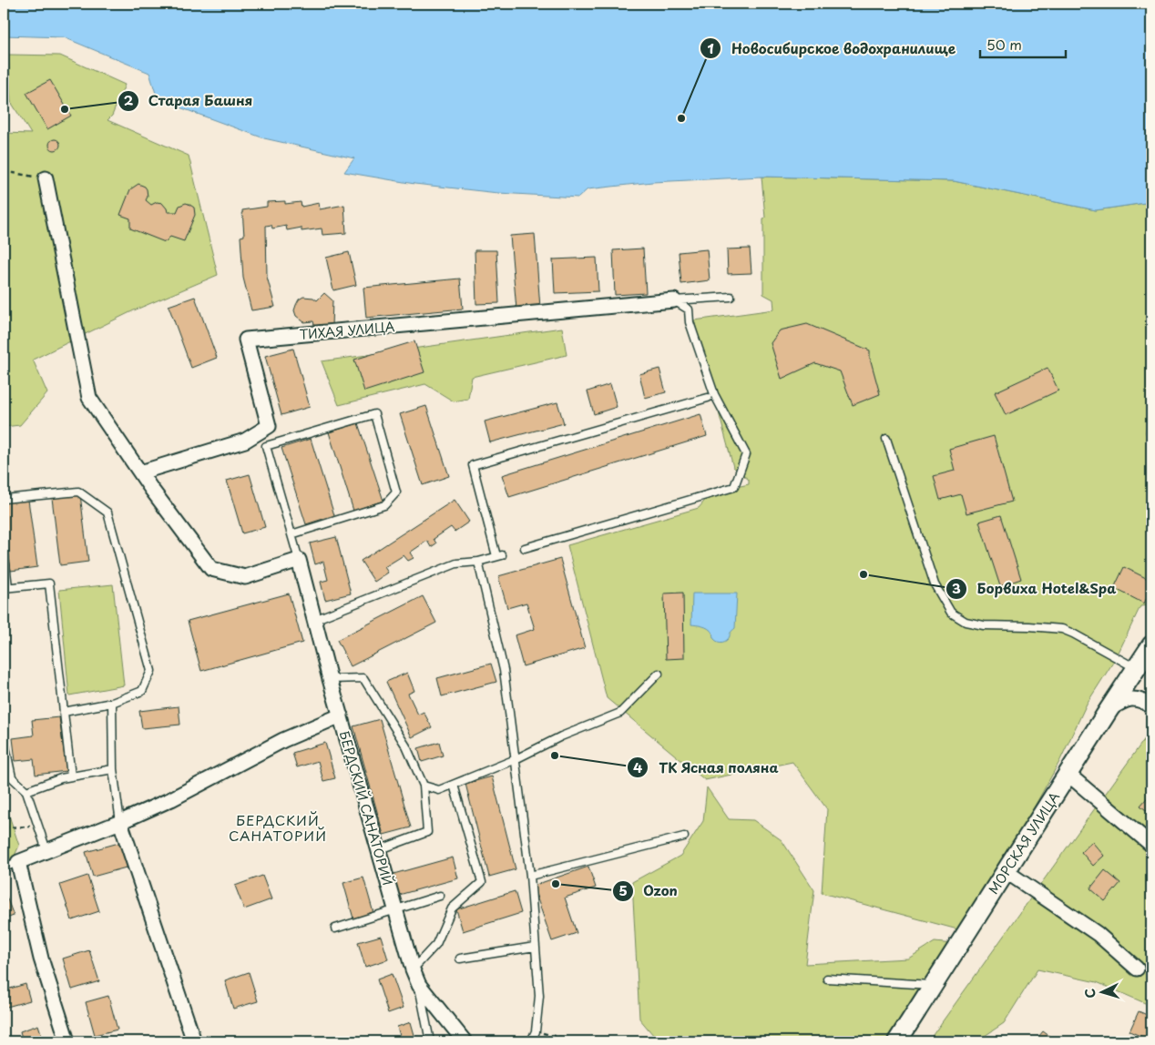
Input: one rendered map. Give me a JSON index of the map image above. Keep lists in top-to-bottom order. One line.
{"streets":{"street":["ТИХАЯ УЛИЦА","БЕРДСКИЙ САНАТОРИЙ","МОРСКАЯ УЛИЦА"]},"districts":["БЕРДСКИЙ САНАТОРИЙ"],"places":["Старая Башня","Новосибирское водохранилище","Борвиха Hotel&Spa","ТК Ясная поляна","Ozon"],"scale_bar":"50 m","north":"left"}
